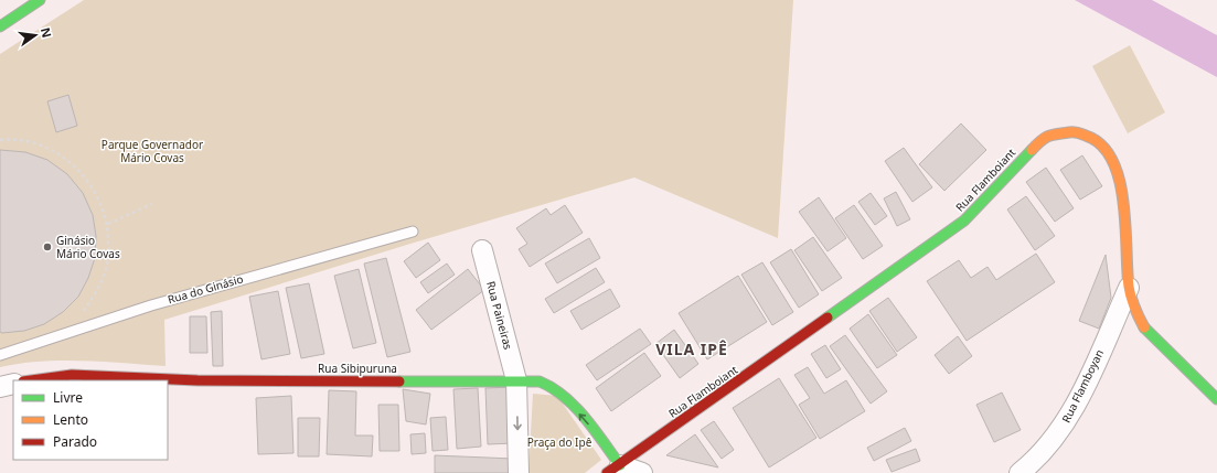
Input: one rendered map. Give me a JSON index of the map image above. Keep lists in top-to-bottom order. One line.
{"streets":{"street":["Rua Flamboiant","Rua Paineiras","Rua Sibipuruna","Rua Flamboyan"],"lane":["Rua do Ginásio"]},"crossings":[["Rua Flamboiant","Rua Sibipuruna"],["Rua Flamboiant","Rua Flamboyan"],["Rua Paineiras","Rua Sibipuruna"]],"one_way":["Rua Paineiras"],"districts":["VILA IPÊ"],"parks":["Parque Governador Mário Covas","Praça do Ipê"],"places":["Ginásio Mário Covas"],"legend":["Livre","Lento","Parado"],"north":"right"}
